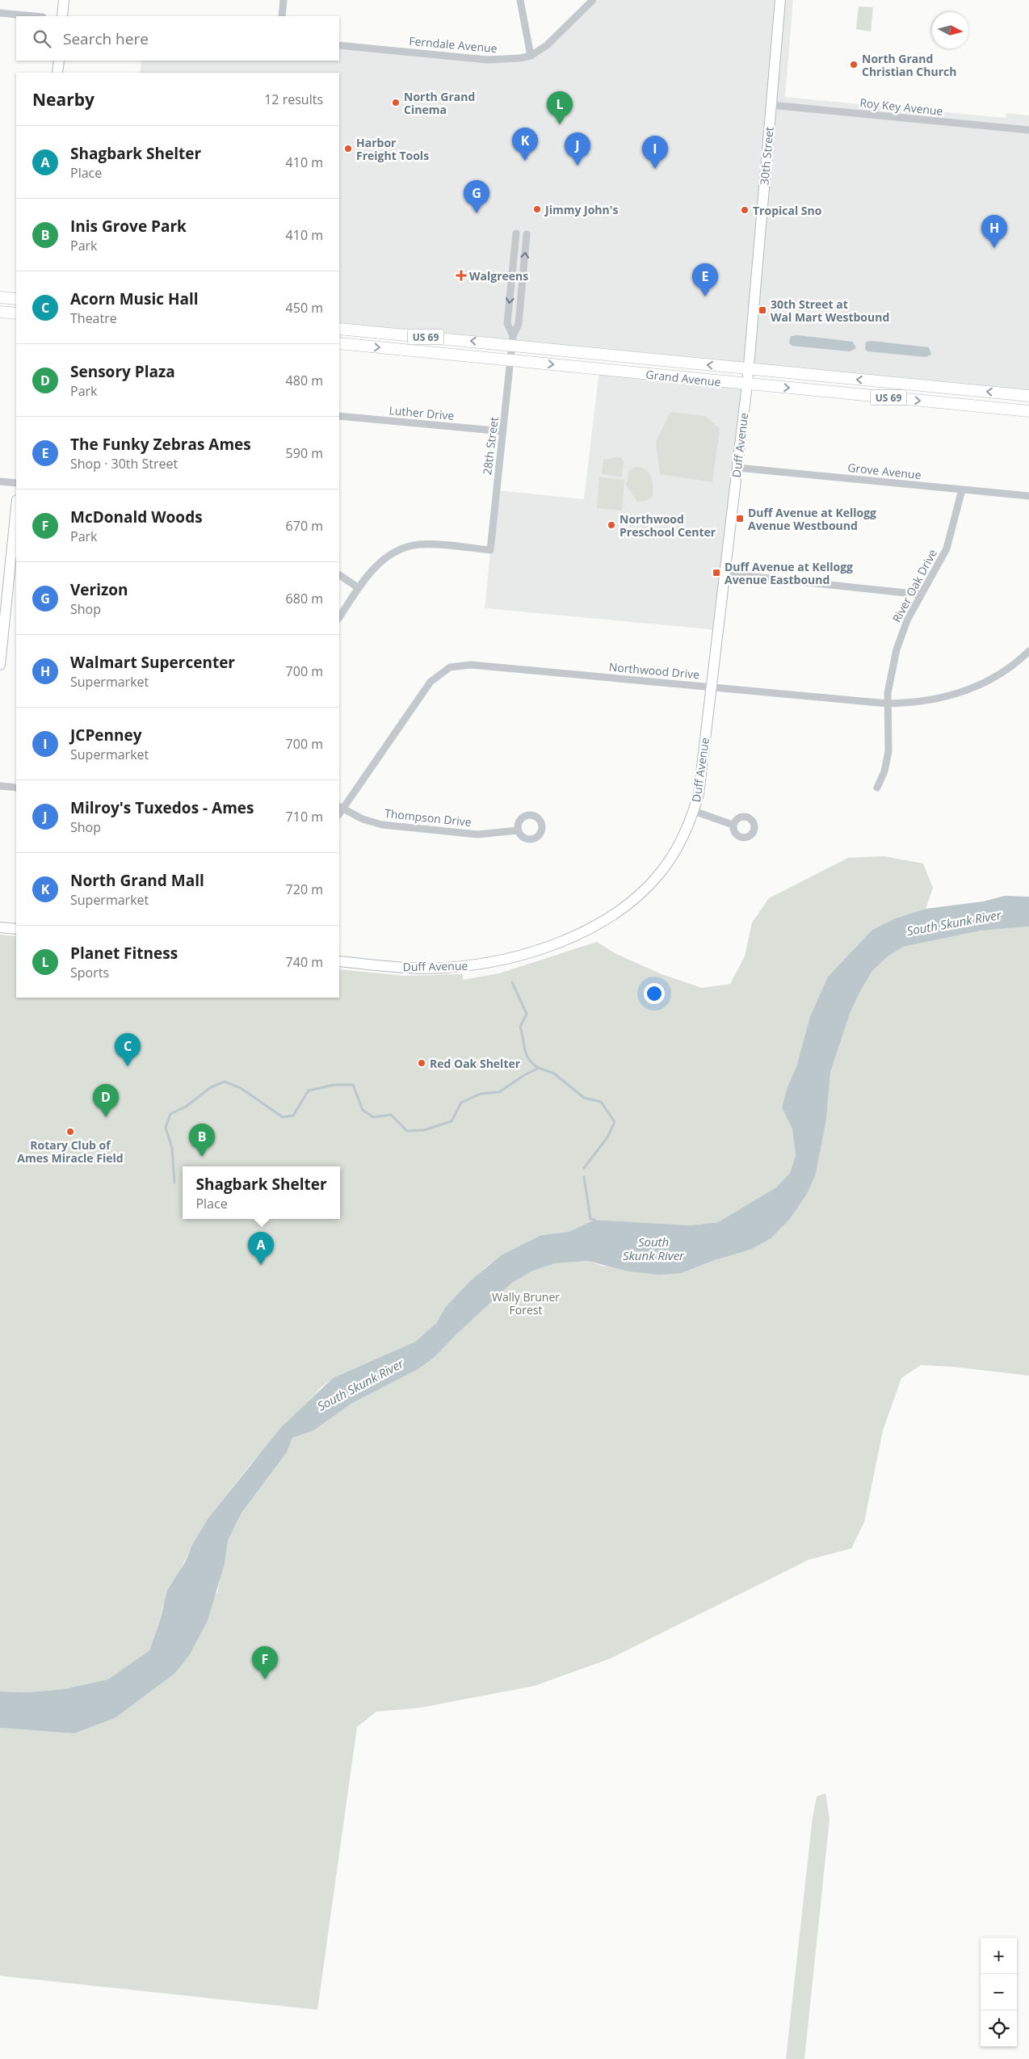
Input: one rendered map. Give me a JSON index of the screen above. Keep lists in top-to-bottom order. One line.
{"streets":{"main road":["30th Street","US 69","Grand Avenue","Duff Avenue"],"street":["Ferndale Avenue","Roy Key Avenue","Luther Drive","28th Street","Grove Avenue","River Oak Drive","Northwood Drive","Thompson Drive"]},"crossings":[["Roy Key Avenue","30th Street"],["30th Street","Grand Avenue"],["30th Street","Duff Avenue"],["Grand Avenue","Duff Avenue"],["Grand Avenue","28th Street"],["Luther Drive","28th Street"],["Duff Avenue","Grove Avenue"],["Duff Avenue","Northwood Drive"],["Grove Avenue","River Oak Drive"],["River Oak Drive","Northwood Drive"],["Northwood Drive","Thompson Drive"]],"water":["South Skunk River"],"parks":["Wally Bruner Forest"],"places":{"other":["North Grand Christian Church","North Grand Cinema","Harbor Freight Tools","Jimmy John's","Tropical Sno","Northwood Preschool Center","Red Oak Shelter","Rotary Club of Ames Miracle Field"],"health":["Walgreens"],"transit":["30th Street at Wal Mart Westbound","Duff Avenue at Kellogg Avenue Westbound","Duff Avenue at Kellogg Avenue Eastbound"]},"north":"right","page":{"search":"Search here","heading":["Nearby","12 results"],"pins":["L","K","J","I","G","H","E","C","D","B","A","F"],"list":[{"mark":"A","name":"Shagbark Shelter","note":"Place","value":"410 m"},{"mark":"B","name":"Inis Grove Park","note":"Park","value":"410 m"},{"mark":"C","name":"Acorn Music Hall","note":"Theatre","value":"450 m"},{"mark":"D","name":"Sensory Plaza","note":"Park","value":"480 m"},{"mark":"E","name":"The Funky Zebras Ames","note":"Shop · 30th Street","value":"590 m"},{"mark":"F","name":"McDonald Woods","note":"Park","value":"670 m"},{"mark":"G","name":"Verizon","note":"Shop","value":"680 m"},{"mark":"H","name":"Walmart Supercenter","note":"Supermarket","value":"700 m"},{"mark":"I","name":"JCPenney","note":"Supermarket","value":"700 m"},{"mark":"J","name":"Milroy's Tuxedos - Ames","note":"Shop","value":"710 m"},{"mark":"K","name":"North Grand Mall","note":"Supermarket","value":"720 m"},{"mark":"L","name":"Planet Fitness","note":"Sports","value":"740 m"}],"popup":["Shagbark Shelter","Place"],"map_buttons":["+","−"]}}
